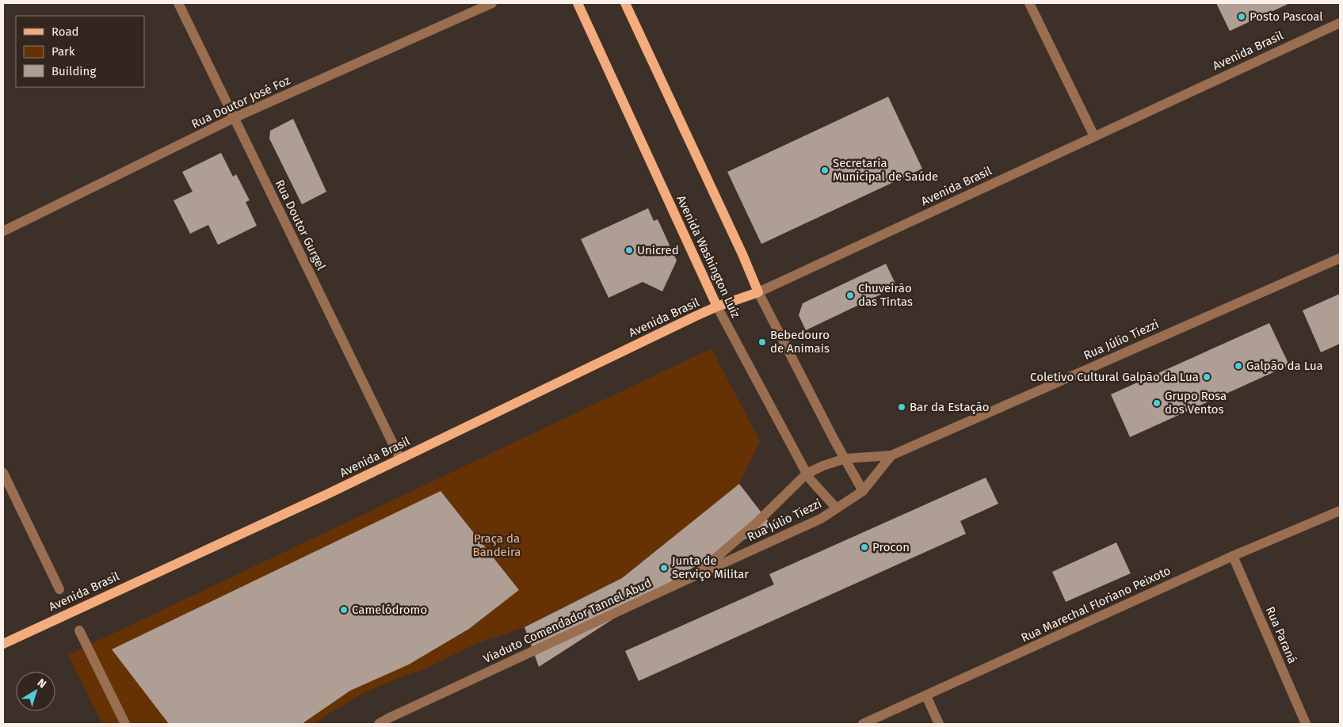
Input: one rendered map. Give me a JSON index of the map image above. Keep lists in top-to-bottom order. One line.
{"streets":{"main road":["Avenida Brasil","Avenida Washington Luiz"],"street":["Rua Doutor José Foz","Rua Doutor Gurgel","Rua Júlio Tiezzi","Rua Marechal Floriano Peixoto","Viaduto Comendador Tannel Abud","Rua Paraná"]},"crossings":[["Avenida Brasil","Rua Doutor Gurgel"],["Avenida Brasil","Avenida Washington Luiz"],["Rua Doutor José Foz","Rua Doutor Gurgel"],["Avenida Washington Luiz","Rua Júlio Tiezzi"],["Avenida Washington Luiz","Viaduto Comendador Tannel Abud"],["Rua Júlio Tiezzi","Viaduto Comendador Tannel Abud"],["Rua Marechal Floriano Peixoto","Rua Paraná"]],"parks":["Praça da Bandeira"],"places":["Posto Pascoal","Secretaria Municipal de Saúde","Unicred","Chuveirão das Tintas","Bebedouro de Animais","Galpão da Lua","Coletivo Cultural Galpão da Lua","Grupo Rosa dos Ventos","Bar da Estação","Procon","Junta de Serviço Militar","Camelódromo"],"legend":["Road","Park","Building"],"north":"top right"}
